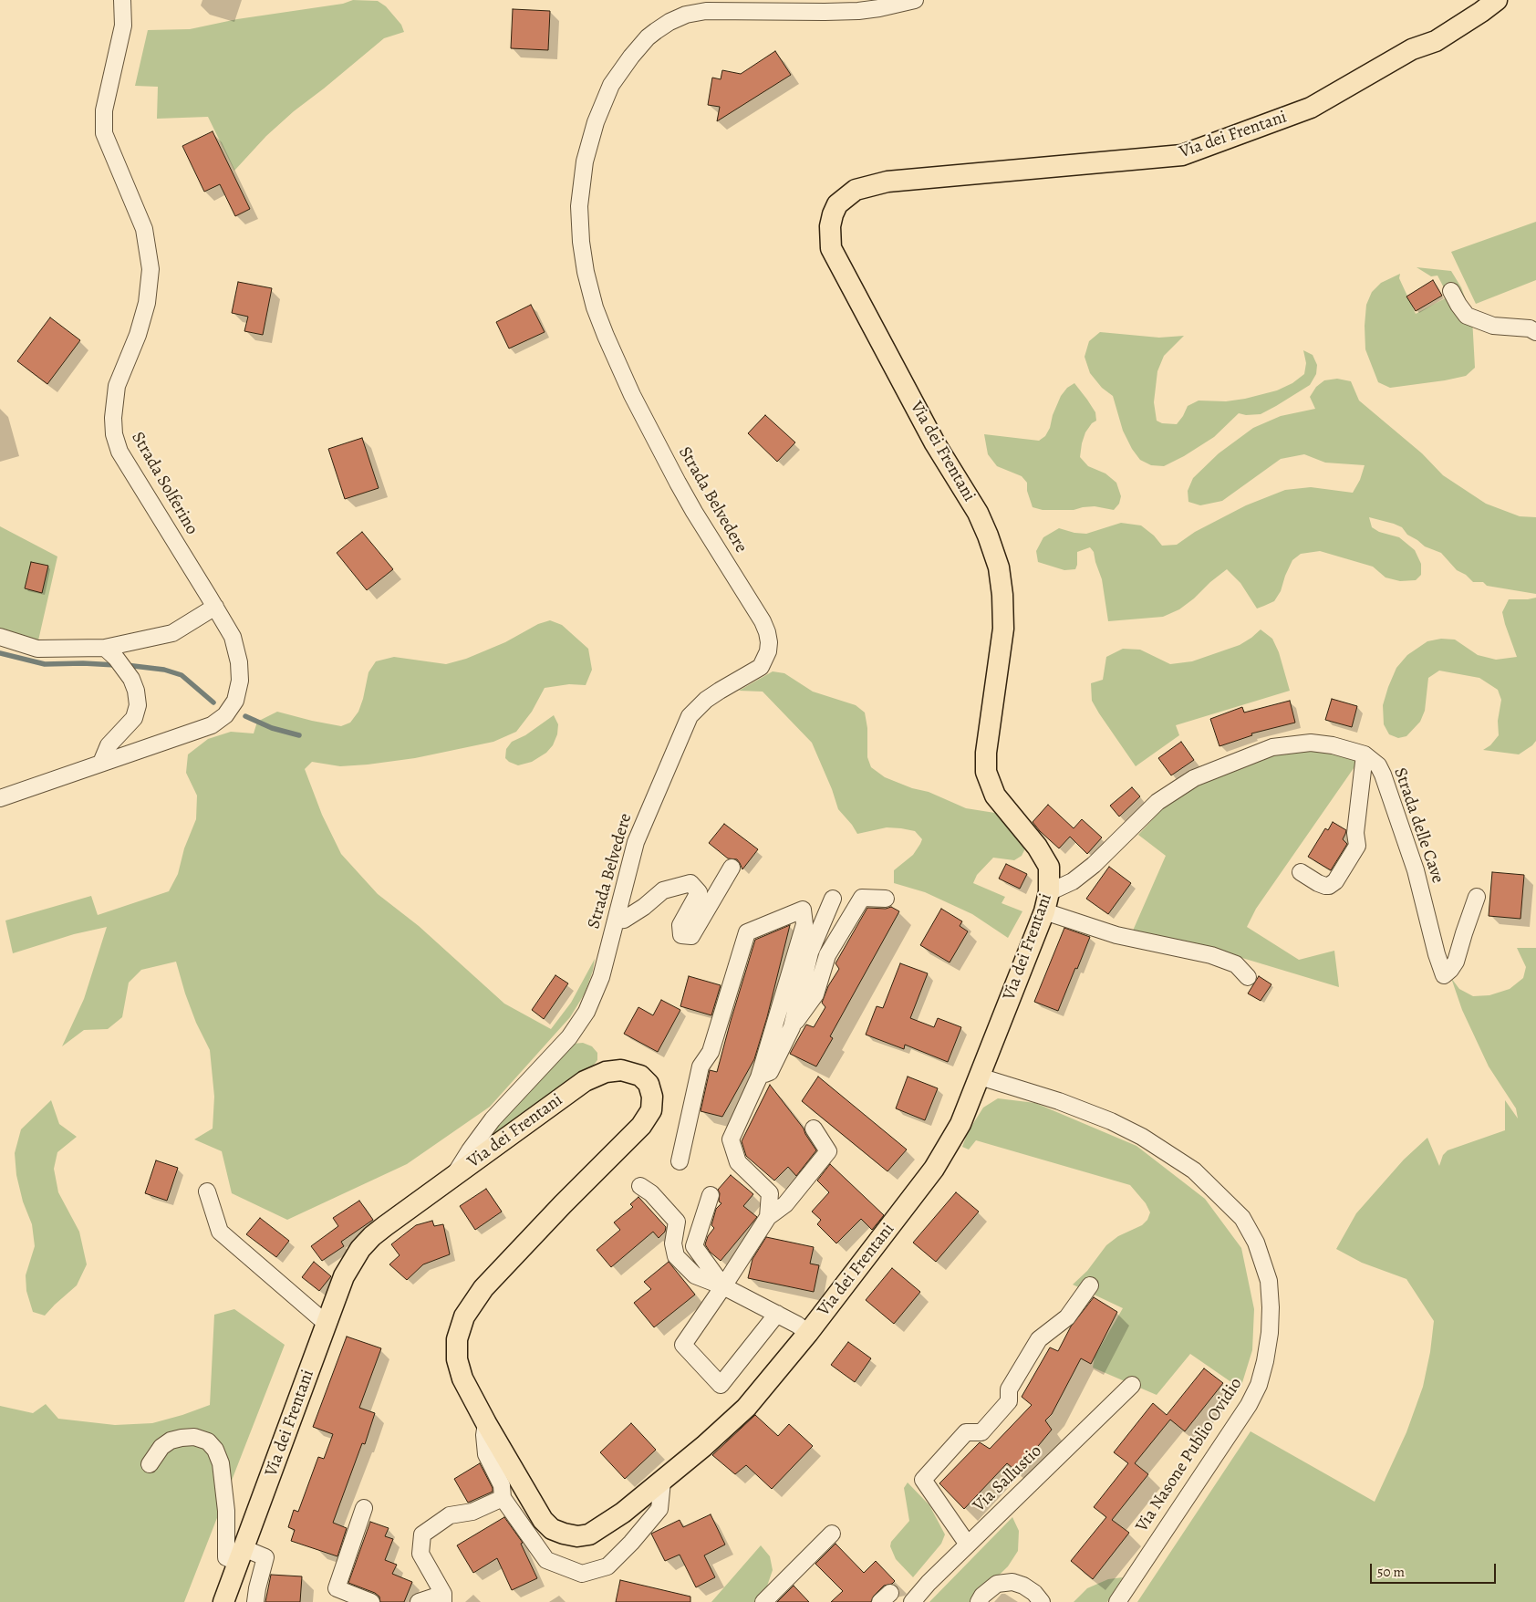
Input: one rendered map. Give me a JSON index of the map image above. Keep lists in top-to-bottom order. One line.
{"streets":{"main road":["Via dei Frentani"],"street":["Strada Solferino","Strada Belvedere","Strada delle Cave","Via Nasone Publio Ovidio","Via Sallustio"]},"crossings":[["Via dei Frentani","Strada Belvedere"],["Via dei Frentani","Strada delle Cave"],["Via dei Frentani","Via Nasone Publio Ovidio"]],"scale_bar":"50 m"}
